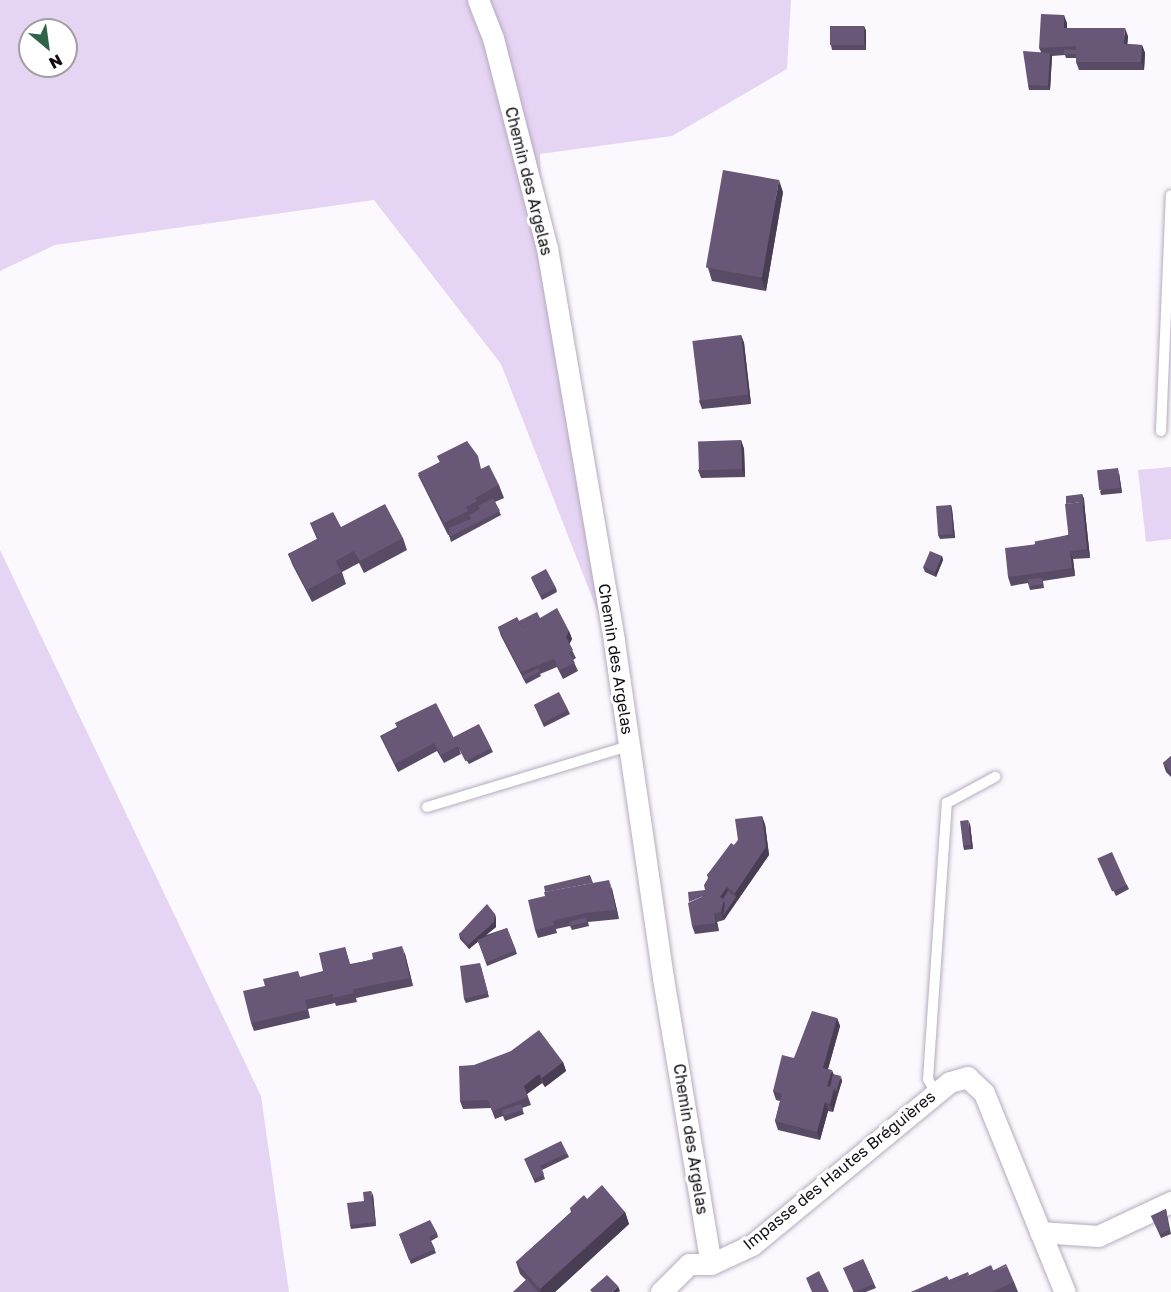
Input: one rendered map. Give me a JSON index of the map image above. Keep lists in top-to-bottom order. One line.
{"streets":{"street":["Chemin des Argelas","Impasse des Hautes Bréguières"]},"crossings":[["Chemin des Argelas","Impasse des Hautes Bréguières"]],"north":"bottom right"}
